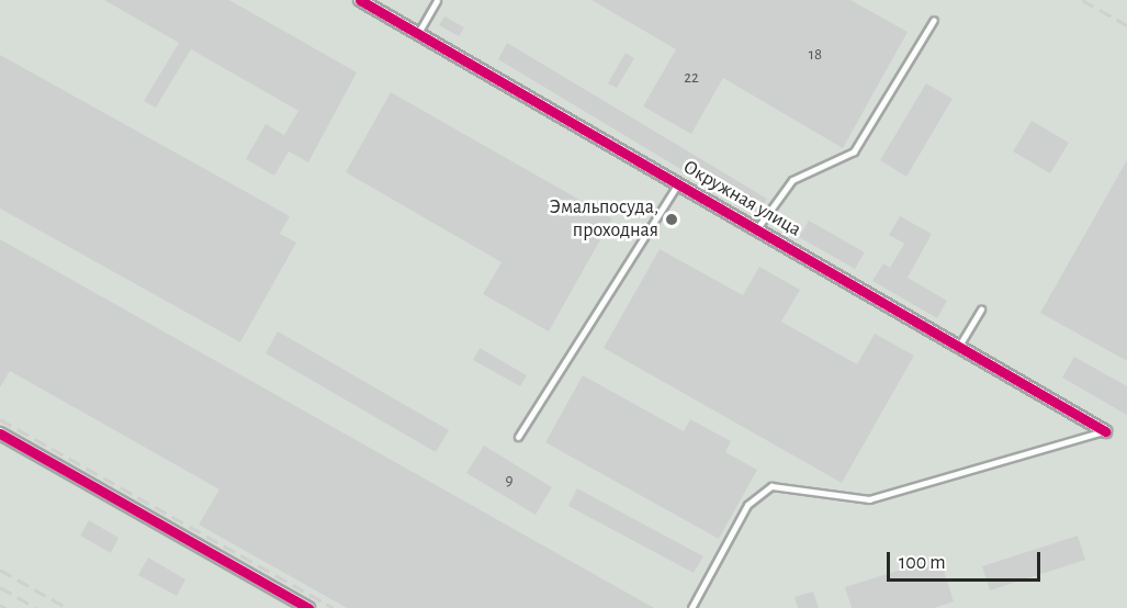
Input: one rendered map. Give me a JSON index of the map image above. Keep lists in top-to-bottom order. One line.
{"streets":{"street":["Окружная улица"]},"places":["Эмальпосуда, проходная"],"house_numbers":["18","22","9"],"scale_bar":"100 m"}
